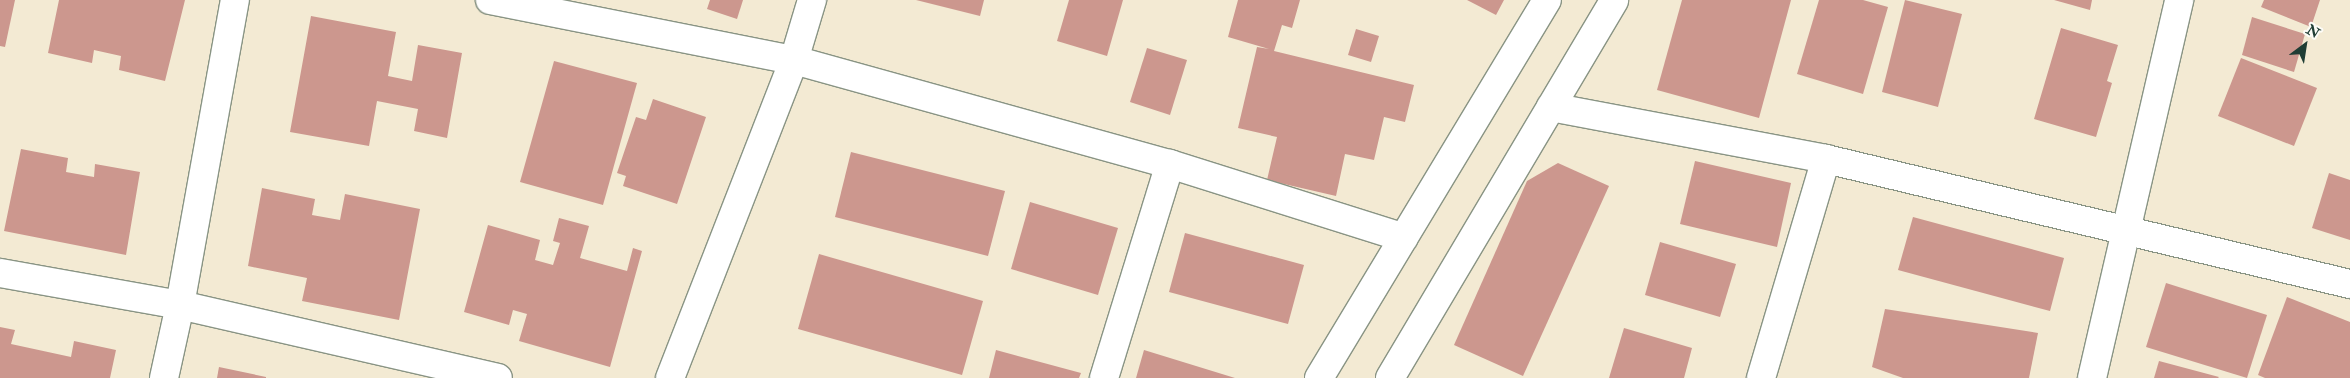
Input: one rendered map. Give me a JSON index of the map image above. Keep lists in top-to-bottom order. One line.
{"north":"top right"}
